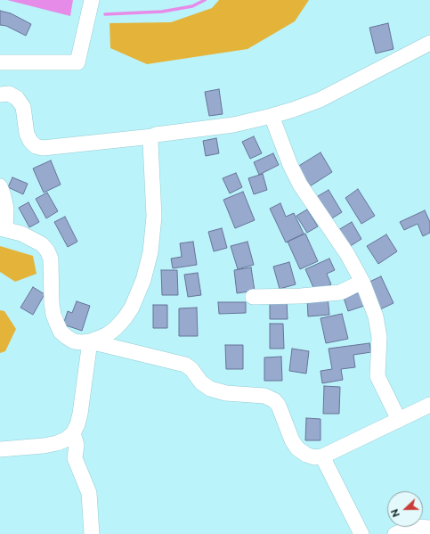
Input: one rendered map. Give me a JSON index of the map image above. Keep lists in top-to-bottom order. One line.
{"north":"left"}
